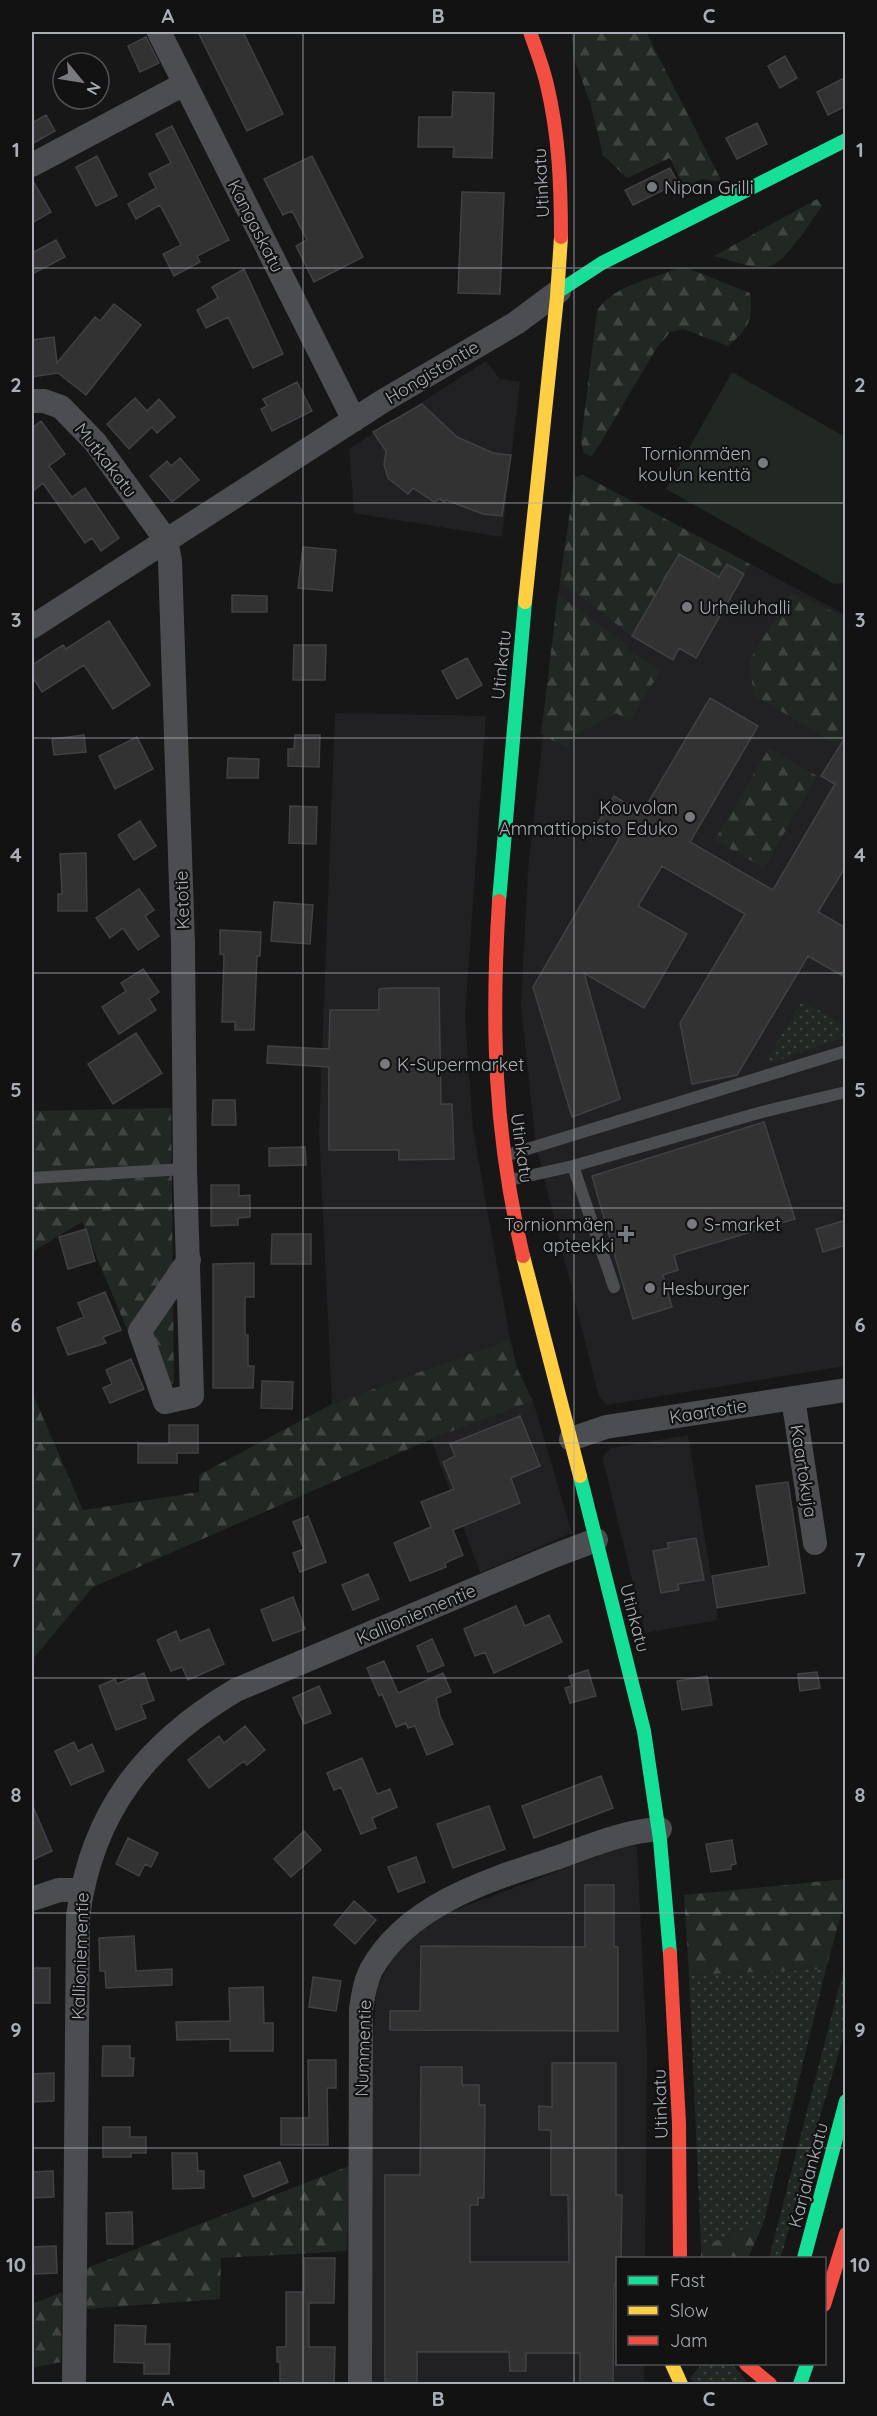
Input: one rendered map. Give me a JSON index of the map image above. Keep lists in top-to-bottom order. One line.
{"streets":{"street":["Utinkatu","Kangaskatu","Hongistontie","Mutkakatu","Ketotie","Kaartotie","Kaartokuja","Kallioniementie","Nummentie","Karjalankatu"]},"crossings":[["Utinkatu","Hongistontie"],["Utinkatu","Kaartotie"],["Utinkatu","Kallioniementie"],["Utinkatu","Nummentie"],["Kangaskatu","Hongistontie"],["Hongistontie","Mutkakatu"],["Hongistontie","Ketotie"],["Mutkakatu","Ketotie"],["Kaartotie","Kaartokuja"]],"places":{"other":["Nipan Grilli","Tornionmäen koulun kenttä","Urheiluhalli","Kouvolan Ammattiopisto Eduko","K-Supermarket","S-market","Hesburger"],"health":["Tornionmäen apteekki"]},"legend":["Fast","Slow","Jam"],"north":"bottom right","grid":{"columns":["A","B","C"],"rows":["1","2","3","4","5","6","7","8","9","10"]}}
